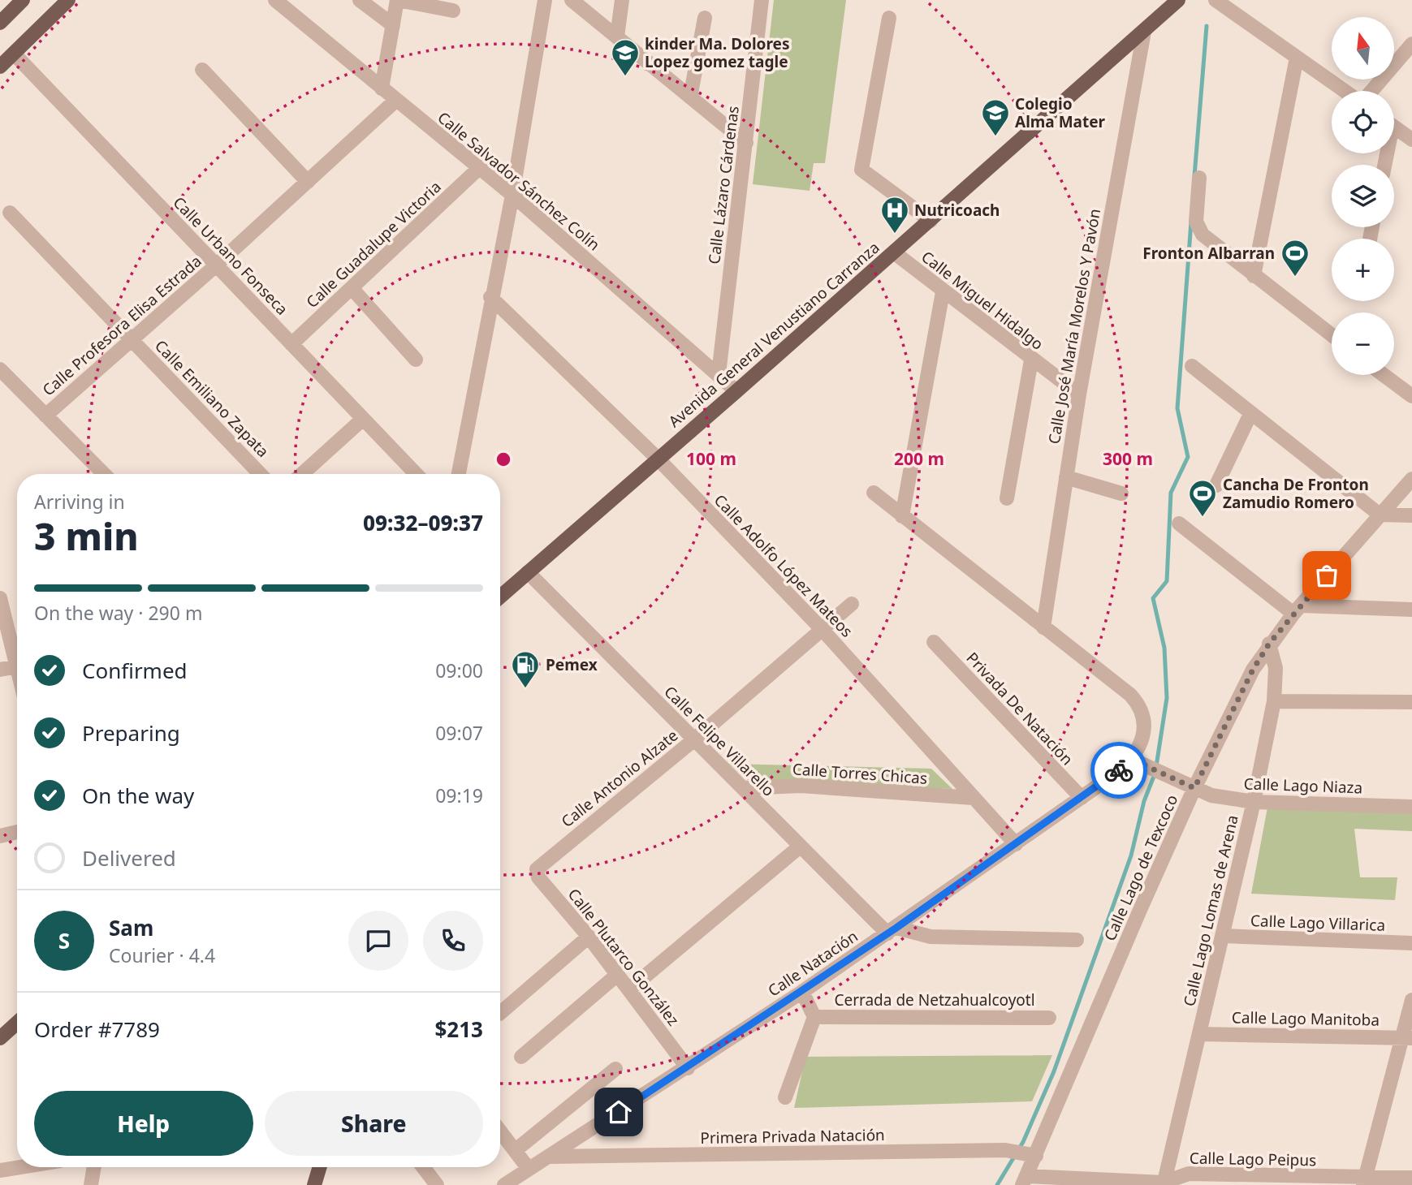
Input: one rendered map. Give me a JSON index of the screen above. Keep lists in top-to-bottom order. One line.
{"streets":{"main road":["Avenida General Venustiano Carranza"],"street":["Calle Salvador Sánchez Colín","Calle Lázaro Cárdenas","Calle Guadalupe Victoria","Calle Urbano Fonseca","Calle Miguel Hidalgo","Calle Profesora Elisa Estrada","Calle José María Morelos Y Pavón","Calle Emiliano Zapata","Calle Adolfo López Mateos","Privada De Natación","Calle Felipe Villarello","Calle Torres Chicas","Calle Antonio Alzate","Calle Lago Niaza","Calle Lago de Texcoco","Calle Lago Lomas de Arena","Calle Lago Villarica","Calle Plutarco González","Calle Natación","Cerrada de Netzahualcoyotl","Calle Lago Manitoba","Primera Privada Natación","Calle Lago Peipus"]},"crossings":[["Calle Salvador Sánchez Colín","Calle Lázaro Cárdenas"],["Calle Salvador Sánchez Colín","Calle Guadalupe Victoria"],["Calle Salvador Sánchez Colín","Calle Profesora Elisa Estrada"],["Calle Salvador Sánchez Colín","Avenida General Venustiano Carranza"],["Calle Guadalupe Victoria","Calle Urbano Fonseca"],["Calle Urbano Fonseca","Calle Profesora Elisa Estrada"],["Calle Miguel Hidalgo","Calle José María Morelos Y Pavón"],["Calle Miguel Hidalgo","Avenida General Venustiano Carranza"],["Calle Profesora Elisa Estrada","Calle Emiliano Zapata"],["Calle José María Morelos Y Pavón","Avenida General Venustiano Carranza"],["Avenida General Venustiano Carranza","Calle Adolfo López Mateos"],["Avenida General Venustiano Carranza","Calle Felipe Villarello"],["Calle Adolfo López Mateos","Calle Torres Chicas"],["Calle Adolfo López Mateos","Calle Antonio Alzate"],["Calle Adolfo López Mateos","Calle Natación"],["Privada De Natación","Calle Natación"],["Calle Felipe Villarello","Calle Torres Chicas"],["Calle Felipe Villarello","Calle Antonio Alzate"],["Calle Felipe Villarello","Calle Natación"],["Calle Antonio Alzate","Calle Plutarco González"],["Calle Lago Niaza","Calle Lago de Texcoco"],["Calle Lago Niaza","Calle Lago Lomas de Arena"],["Calle Lago Niaza","Calle Natación"],["Calle Lago de Texcoco","Calle Lago Lomas de Arena"],["Calle Lago de Texcoco","Primera Privada Natación"],["Calle Lago de Texcoco","Calle Lago Peipus"],["Calle Lago Lomas de Arena","Calle Lago Villarica"],["Calle Lago Lomas de Arena","Calle Lago Manitoba"],["Calle Lago Lomas de Arena","Calle Lago Peipus"],["Calle Plutarco González","Calle Natación"],["Calle Natación","Cerrada de Netzahualcoyotl"],["Calle Natación","Primera Privada Natación"]],"places":{"school or university":["kinder Ma. Dolores Lopez gomez tagle","Colegio Alma Mater"],"hospital":["Nutricoach"],"sports":["Fronton Albarran","Cancha De Fronton Zamudio Romero"],"fuel station":["Pemex"]},"north":"top","page":{"map_buttons":["+","−"],"heading":["3 min","Arriving in","09:32–09:37"],"panel":["Sam","Courier · 4.4","Order #7789","$213"],"bar":"On the way · 290 m","list":[["Confirmed","09:00"],["Preparing","09:07"],["On the way","09:19"],"Delivered"],"round":"S","buttons":["Help","Share"]},"rings":["100 m","200 m","300 m"]}
